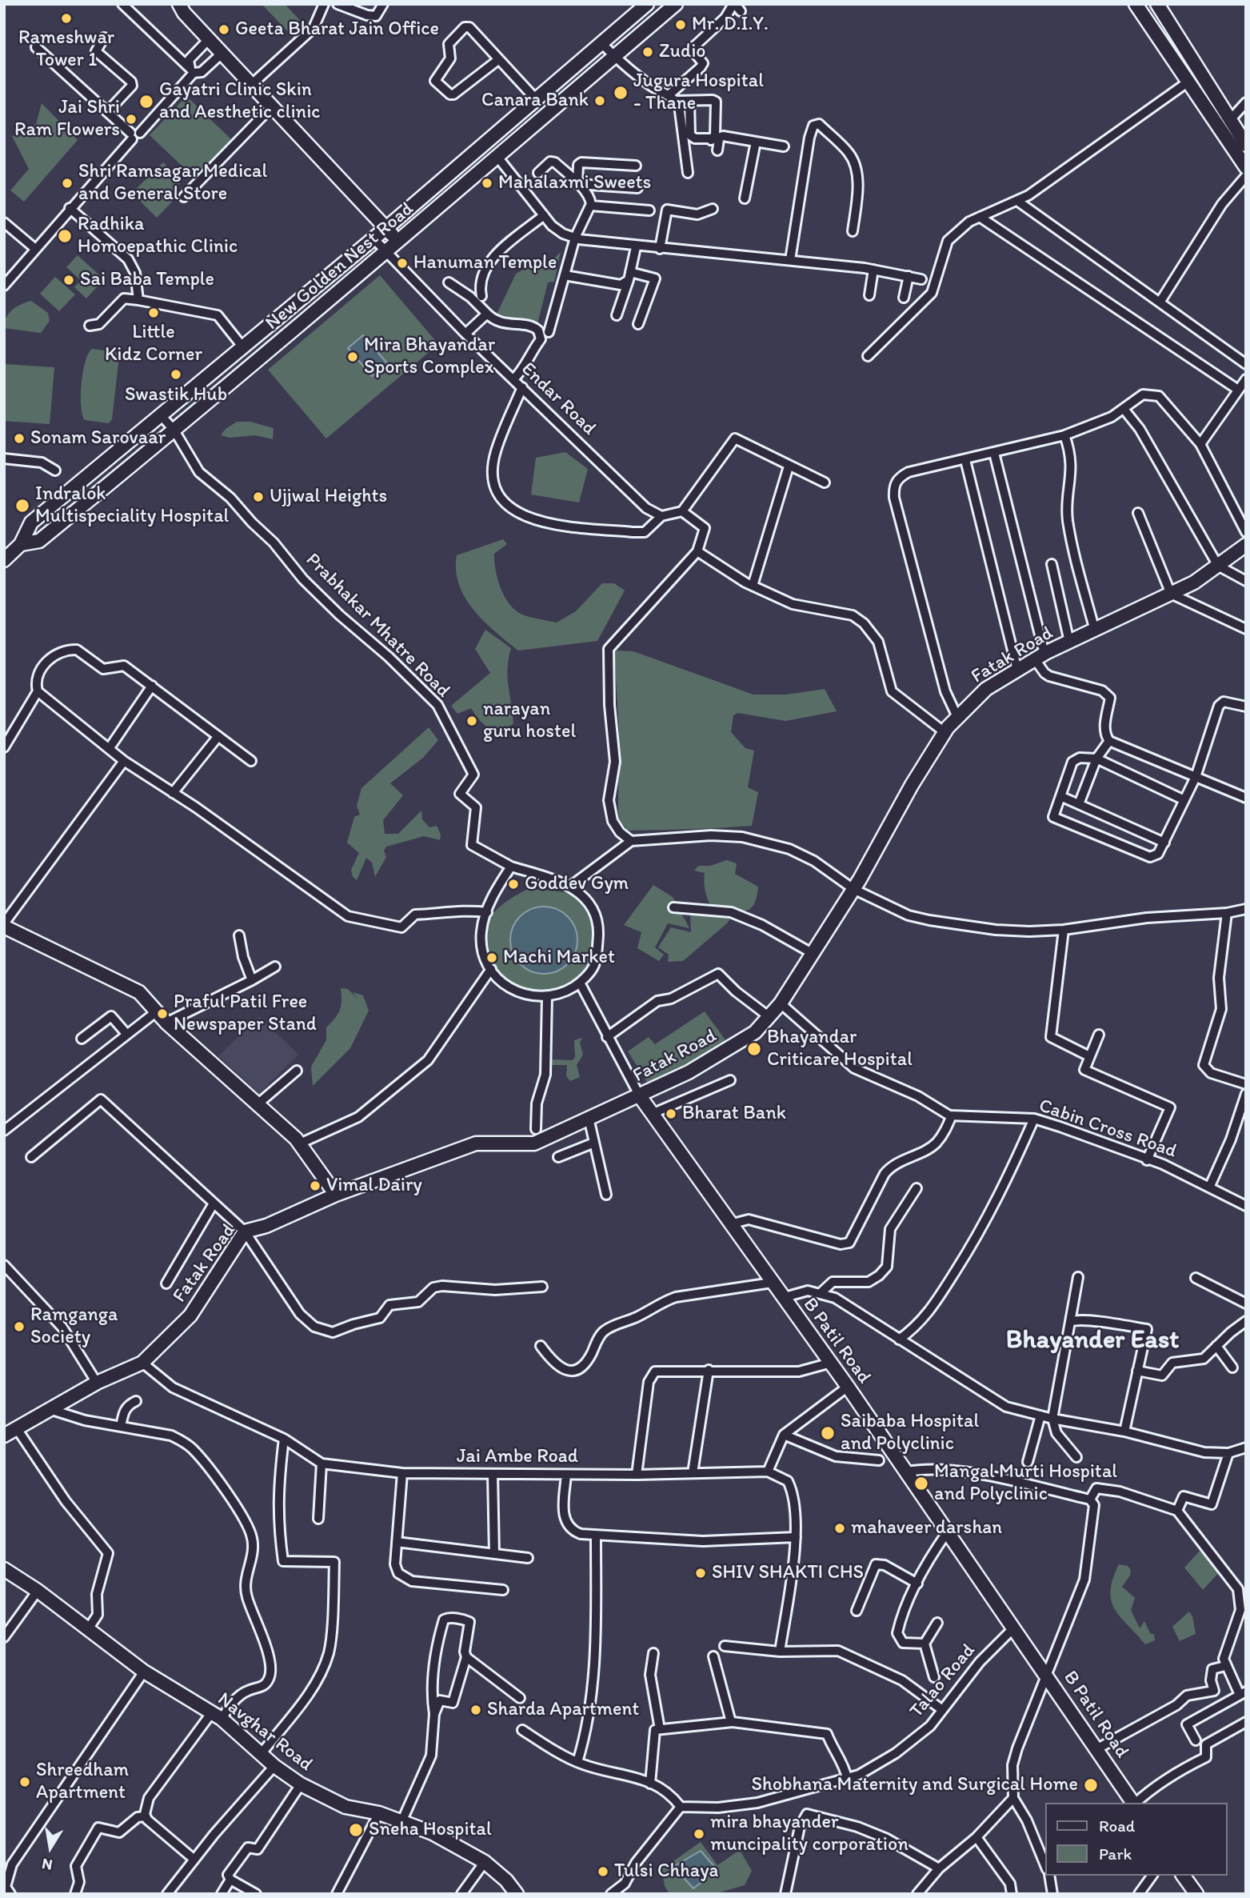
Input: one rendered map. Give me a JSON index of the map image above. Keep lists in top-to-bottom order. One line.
{"streets":{"main road":["New Golden Nest Road","Fatak Road","B Patil Road","Navghar Road"],"street":["Endar Road","Prabhakar Mhatre Road","Cabin Cross Road","Jai Ambe Road","Talao Road"]},"crossings":[["New Golden Nest Road","Endar Road"],["New Golden Nest Road","Prabhakar Mhatre Road"],["Fatak Road","Cabin Cross Road"],["Fatak Road","B Patil Road"],["Fatak Road","Jai Ambe Road"],["B Patil Road","Talao Road"]],"districts":["Bhayander East"],"places":["Rameshwar Tower 1","Mr. D.I.Y.","Geeta Bharat Jain Office","Zudio","Jugura Hospital - Thane","Canara Bank","Gayatri Clinic Skin and Aesthetic clinic","Jai Shri Ram Flowers","Shri Ramsagar Medical and General Store","Mahalaxmi Sweets","Radhika Homoepathic Clinic","Hanuman Temple","Sai Baba Temple","Little Kidz Corner","Mira Bhayandar Sports Complex","Swastik Hub","Sonam Sarovaar","Ujjwal Heights","Indralok Multispeciality Hospital","narayan guru hostel","Goddev Gym","Machi Market","Praful Patil Free Newspaper Stand","Bhayandar Criticare Hospital","Bharat Bank","Vimal Dairy","Ramganga Society","Saibaba Hospital and Polyclinic","Mangal Murti Hospital and Polyclinic","mahaveer darshan","SHIV SHAKTI CHS","Sharda Apartment","Shreedham Apartment","Shobhana Maternity and Surgical Home","Sneha Hospital","mira bhayander muncipality corporation","Tulsi Chhaya"],"legend":["Road","Park"],"north":"bottom"}
